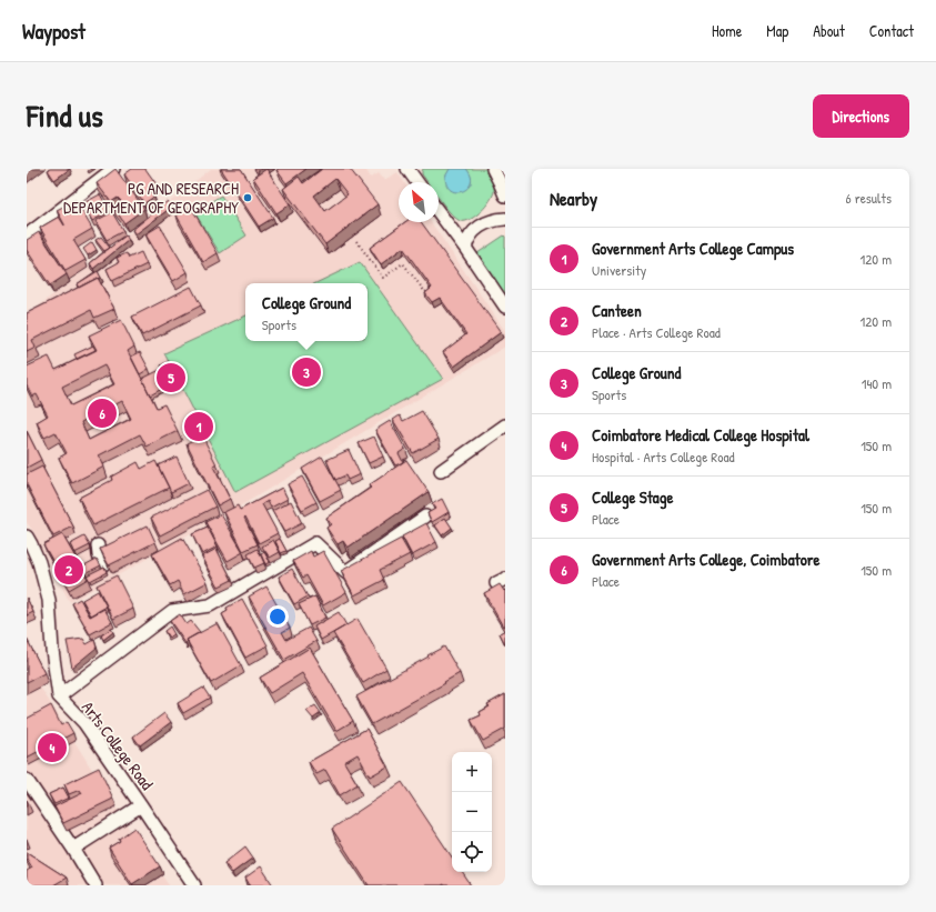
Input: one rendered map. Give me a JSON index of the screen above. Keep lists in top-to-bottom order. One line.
{"streets":{"street":["Arts College Road"]},"places":["PG AND RESEARCH DEPARTMENT OF GEOGRAPHY"],"north":"top left","page":{"header":"Waypost","nav":["Home","Map","About","Contact"],"title":"Find us","buttons":"Directions","heading":["Nearby","6 results"],"list":[{"mark":"1","name":"Government Arts College Campus","note":"University","value":"120 m"},{"mark":"2","name":"Canteen","note":"Place · Arts College Road","value":"120 m"},{"mark":"3","name":"College Ground","note":"Sports","value":"140 m"},{"mark":"4","name":"Coimbatore Medical College Hospital","note":"Hospital · Arts College Road","value":"150 m"},{"mark":"5","name":"College Stage","note":"Place","value":"150 m"},{"mark":"6","name":"Government Arts College, Coimbatore","note":"Place","value":"150 m"}],"popup":["College Ground","Sports"],"pins":["3","5","6","1","2","4"],"map_buttons":["+","−"]}}
